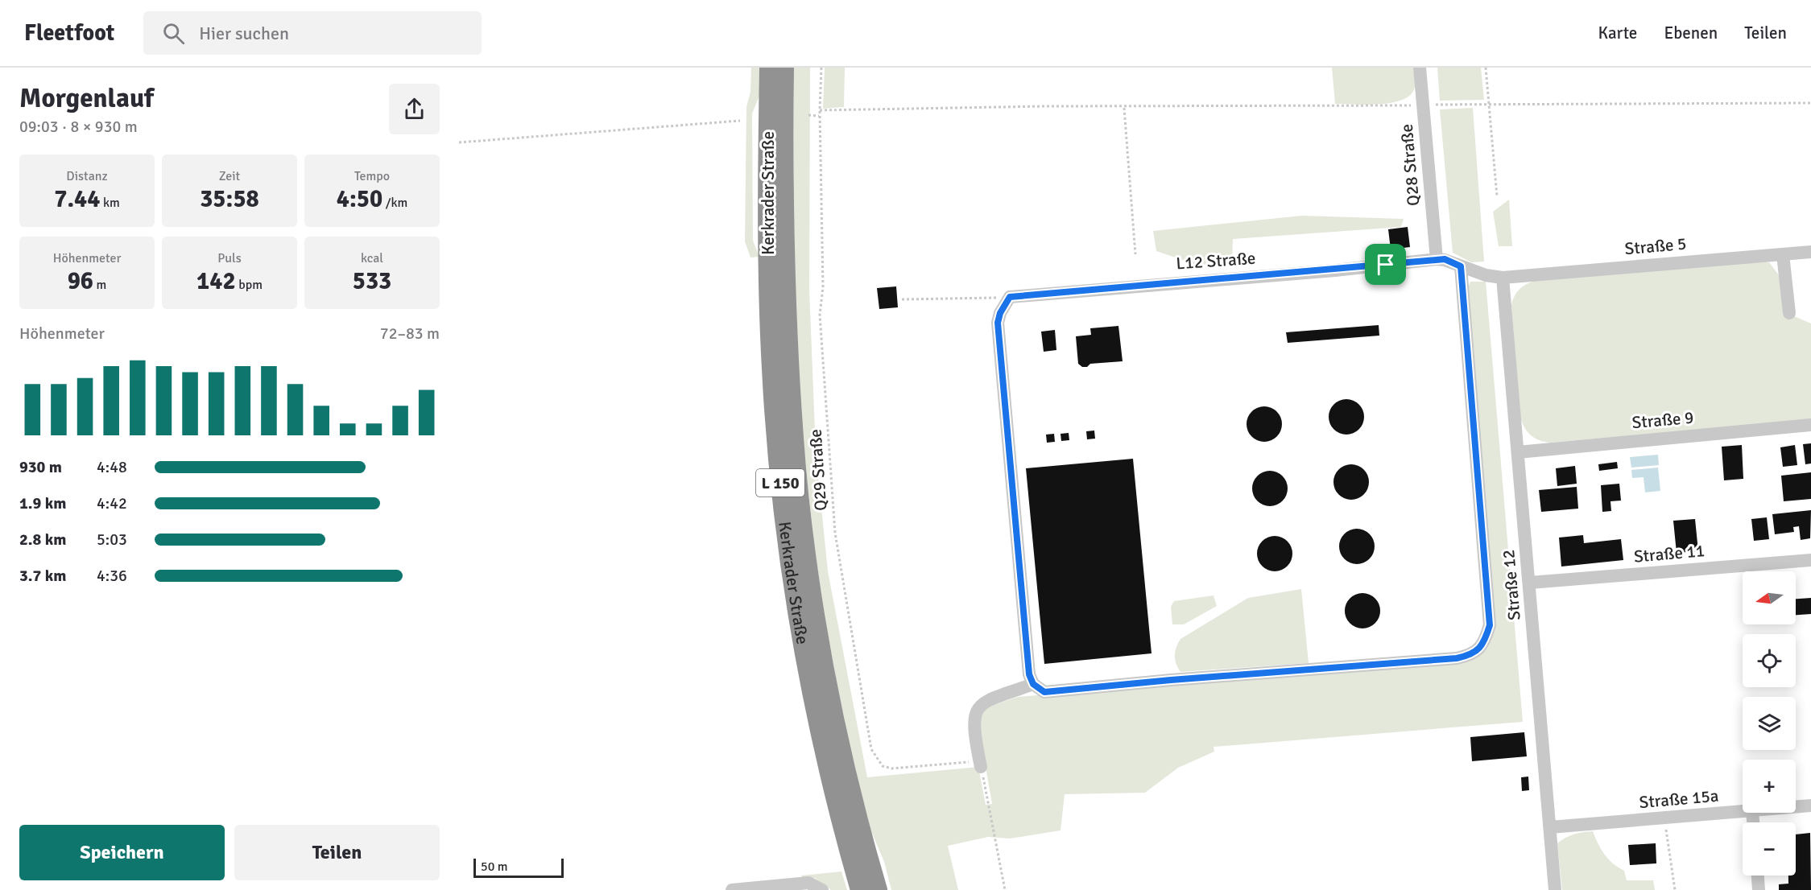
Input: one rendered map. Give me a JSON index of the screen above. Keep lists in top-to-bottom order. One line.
{"streets":{"highway":["Kerkrader Straße","L 150"],"street":["Q28 Straße","Straße 5","L12 Straße","Straße 9","Straße 11","Straße 12","Straße 15a"],"path":["Q29 Straße"]},"crossings":[["Q28 Straße","Straße 5"],["Q28 Straße","L12 Straße"],["Straße 5","L12 Straße"],["Straße 5","Straße 12"],["Straße 9","Straße 12"],["Straße 11","Straße 12"],["Straße 12","Straße 15a"]],"scale_bar":"50 m","north":"left","page":{"header":"Fleetfoot","search":"Hier suchen","nav":["Karte","Ebenen","Teilen"],"heading":["Morgenlauf","09:03 · 8 × 930 m"],"stats":[["Distanz","7.44 km"],["Zeit","35:58"],["Tempo","4:50 /km"],["Höhenmeter","96 m"],["Puls","142 bpm"],["kcal","533"]],"chart":["Höhenmeter","72–83 m"],"list":[{"name":"930 m","note":"4:48"},{"name":"1.9 km","note":"4:42"},{"name":"2.8 km","note":"5:03"},{"name":"3.7 km","note":"4:36"}],"map_buttons":["+","−"],"buttons":["Speichern","Teilen"],"scale":"50 m"}}
